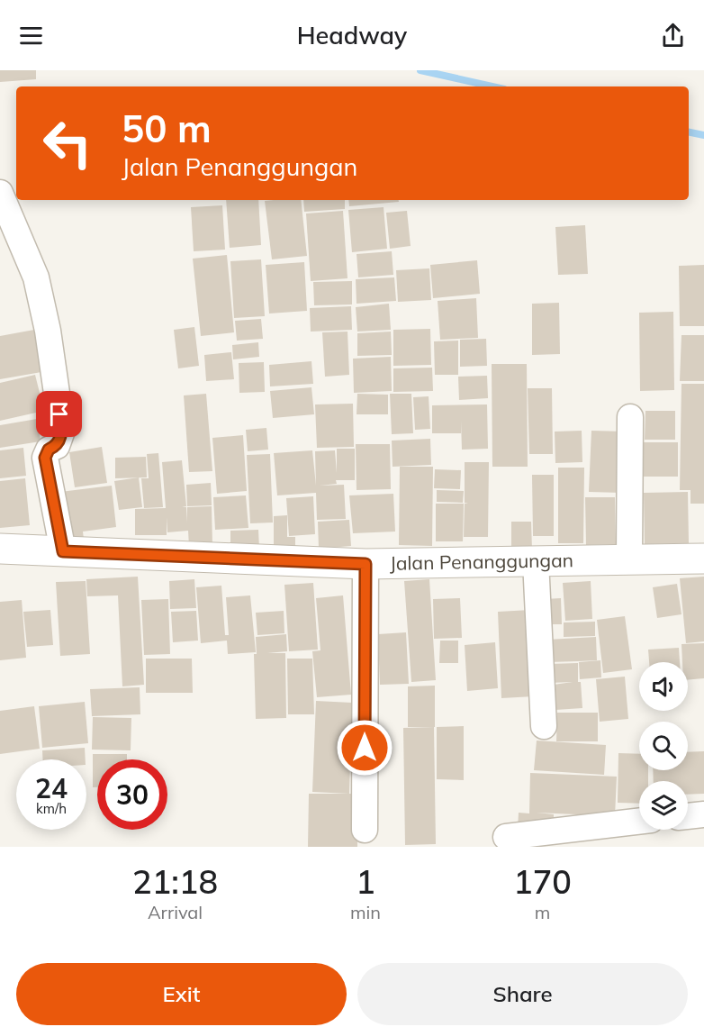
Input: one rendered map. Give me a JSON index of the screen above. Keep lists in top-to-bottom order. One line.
{"streets":{"street":["Jalan Penanggungan"]},"page":{"header":"Headway","turn":["50 m","Jalan Penanggungan"],"speed":"24 km/h","limit":"30","eta":["21:18","Arrival","1","min","170","m"],"buttons":["Exit","Share"]}}
